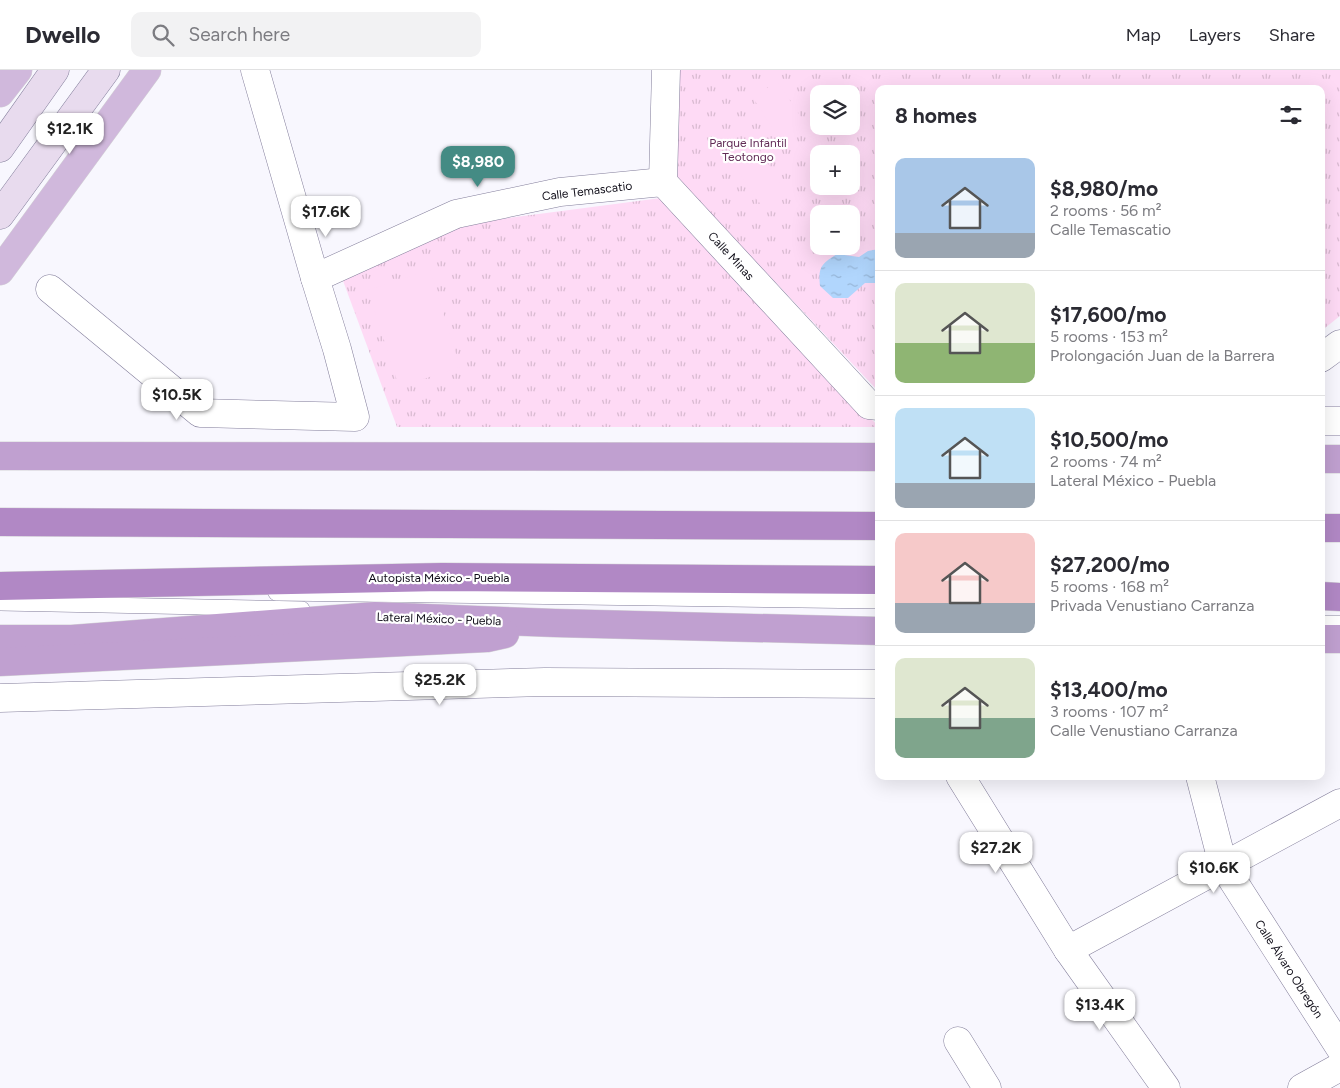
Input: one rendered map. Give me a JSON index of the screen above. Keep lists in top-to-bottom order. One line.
{"streets":{"highway":["Autopista México - Puebla","Lateral México - Puebla"],"street":["Calle Temascatio","Calle Minas","Calle Álvaro Obregón"]},"crossings":[["Calle Temascatio","Calle Minas"]],"parks":["Parque Infantil Teotongo"],"page":{"header":"Dwello","search":"Search here","nav":["Map","Layers","Share"],"map_buttons":["+","−"],"heading":"8 homes","price":["$12.1K","$8,980","$17.6K","$10.5K","$25.2K","$27.2K","$10.6K","$13.4K"],"list":[{"name":"$8,980/mo","note":"2 rooms · 56 m² · Calle Temascatio"},{"name":"$17,600/mo","note":"5 rooms · 153 m² · Prolongación Juan de la Barrera"},{"name":"$10,500/mo","note":"2 rooms · 74 m² · Lateral México - Puebla"},{"name":"$27,200/mo","note":"5 rooms · 168 m² · Privada Venustiano Carranza"},{"name":"$13,400/mo","note":"3 rooms · 107 m² · Calle Venustiano Carranza"}]}}
